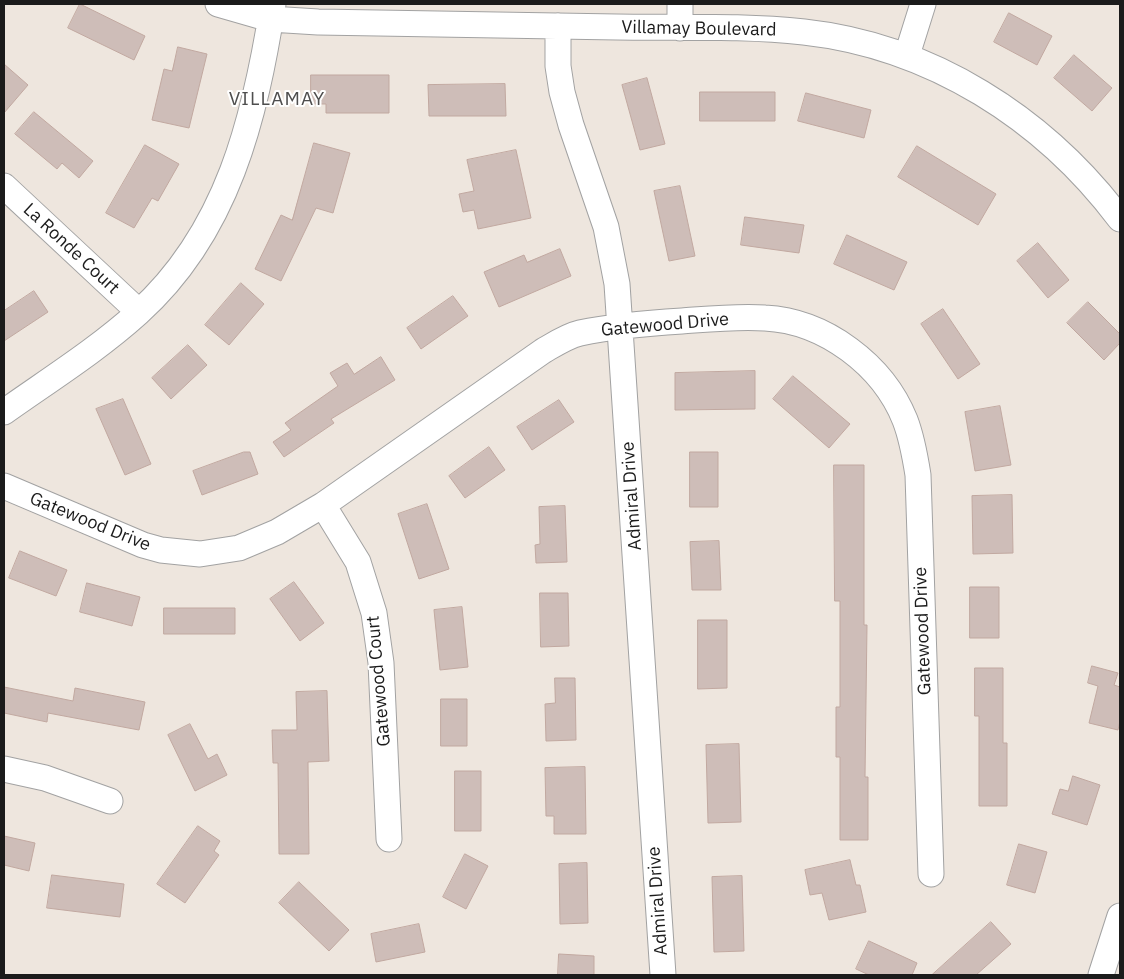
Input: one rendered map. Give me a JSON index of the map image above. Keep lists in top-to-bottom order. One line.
{"streets":{"street":["Villamay Boulevard","La Ronde Court","Gatewood Drive","Admiral Drive","Gatewood Court"]},"crossings":[["Villamay Boulevard","Admiral Drive"],["Gatewood Drive","Admiral Drive"],["Gatewood Drive","Gatewood Court"]],"districts":["VILLAMAY"]}
